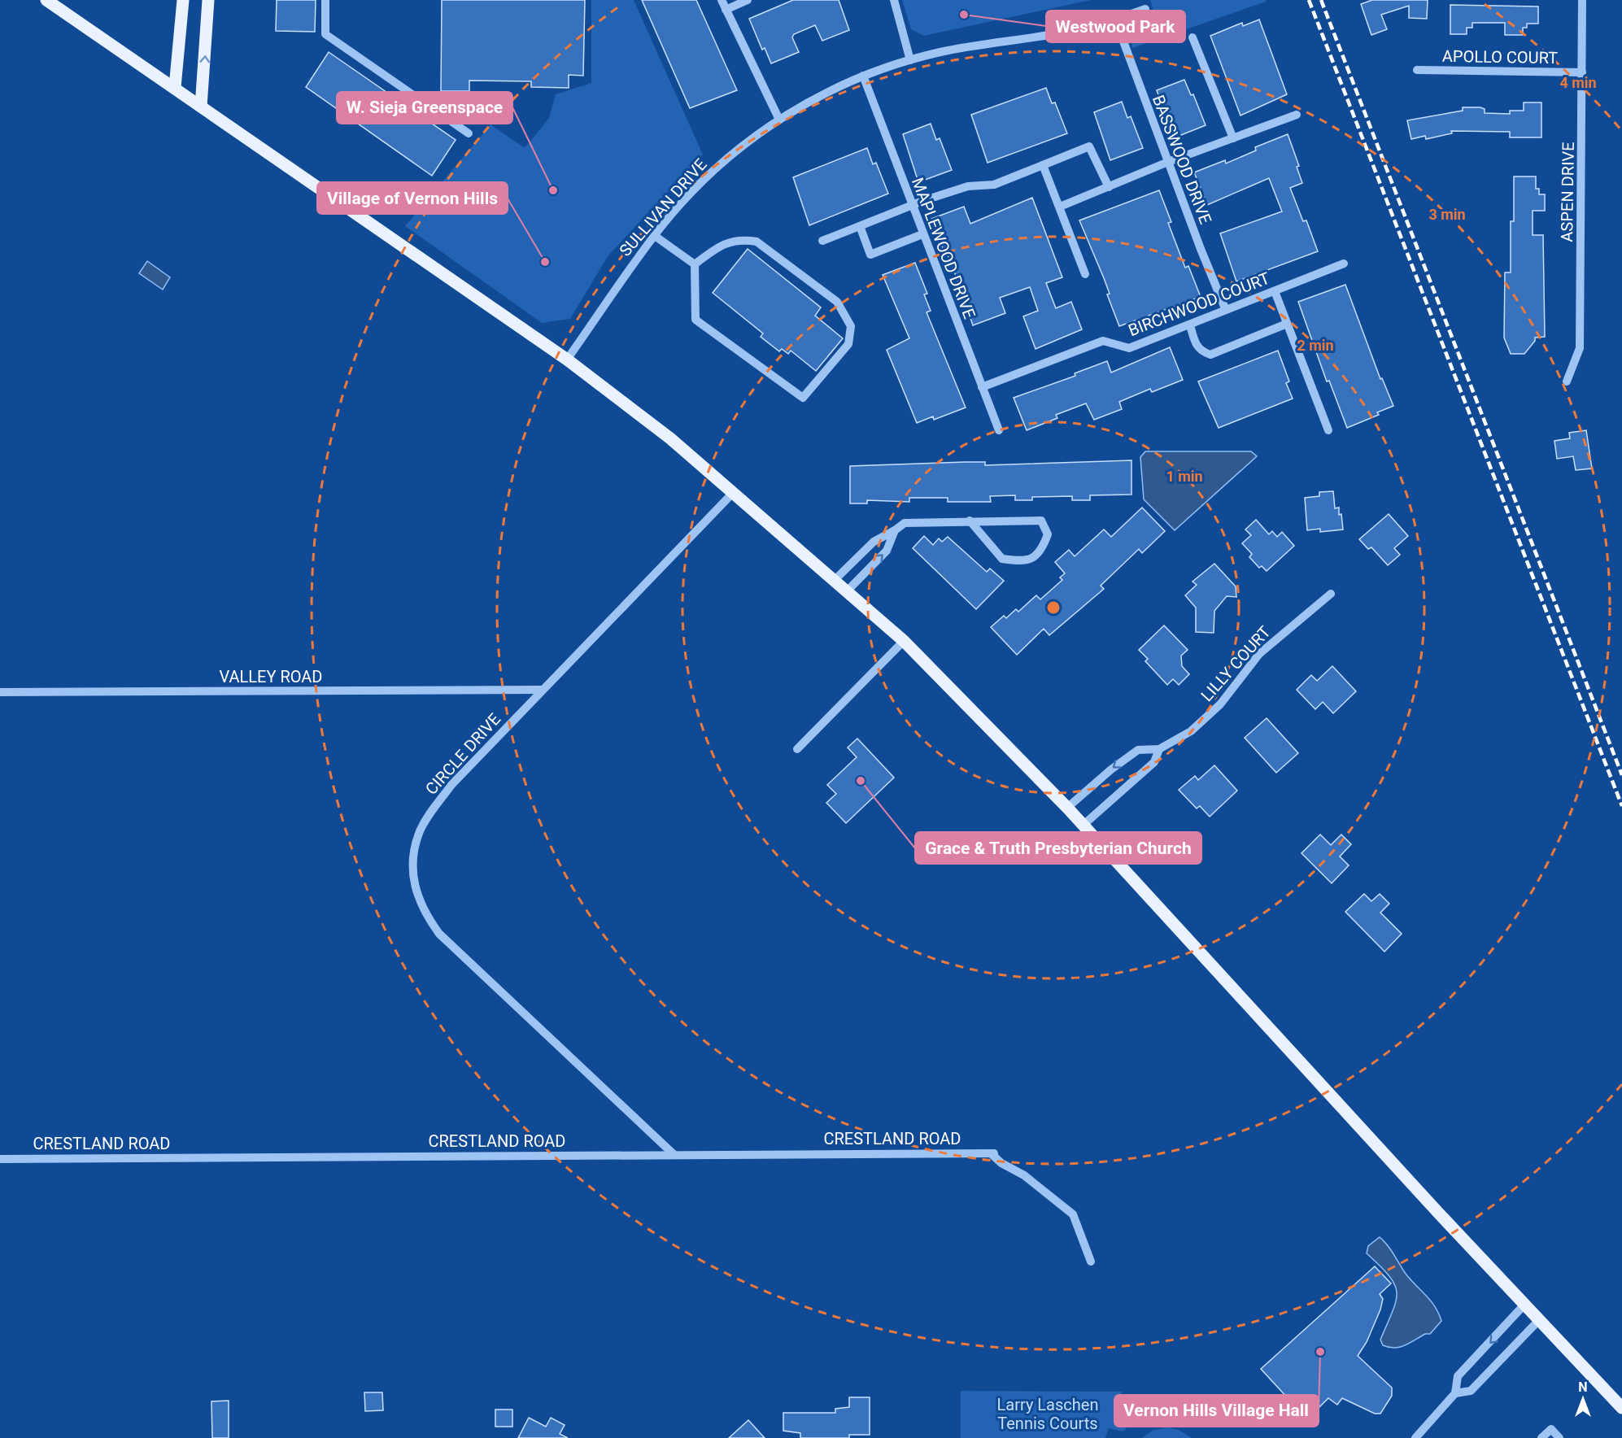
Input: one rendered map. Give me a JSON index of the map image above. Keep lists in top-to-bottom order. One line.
{"streets":{"street":["APOLLO COURT","BASSWOOD DRIVE","ASPEN DRIVE","SULLIVAN DRIVE","MAPLEWOOD DRIVE","BIRCHWOOD COURT","LILLY COURT","VALLEY ROAD","CIRCLE DRIVE","CRESTLAND ROAD"]},"crossings":[["APOLLO COURT","ASPEN DRIVE"],["BASSWOOD DRIVE","SULLIVAN DRIVE"],["BASSWOOD DRIVE","BIRCHWOOD COURT"],["SULLIVAN DRIVE","MAPLEWOOD DRIVE"],["MAPLEWOOD DRIVE","BIRCHWOOD COURT"],["VALLEY ROAD","CIRCLE DRIVE"],["CIRCLE DRIVE","CRESTLAND ROAD"]],"parks":["Larry Laschen Tennis Courts"],"places":["Westwood Park","W. Sieja Greenspace","Village of Vernon Hills","Grace & Truth Presbyterian Church","Vernon Hills Village Hall"],"north":"top","rings":["4 min","3 min","2 min","1 min"]}
